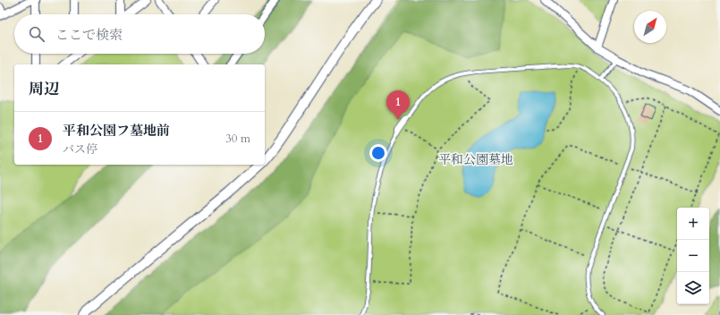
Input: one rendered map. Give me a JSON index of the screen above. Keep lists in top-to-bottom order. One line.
{"parks":["平和公園墓地"],"north":"top right","page":{"search":"ここで検索","heading":"周辺","pins":"1","list":[{"mark":"1","name":"平和公園フ墓地前","note":"バス停","value":"30 m"}],"map_buttons":["+","−"]}}
